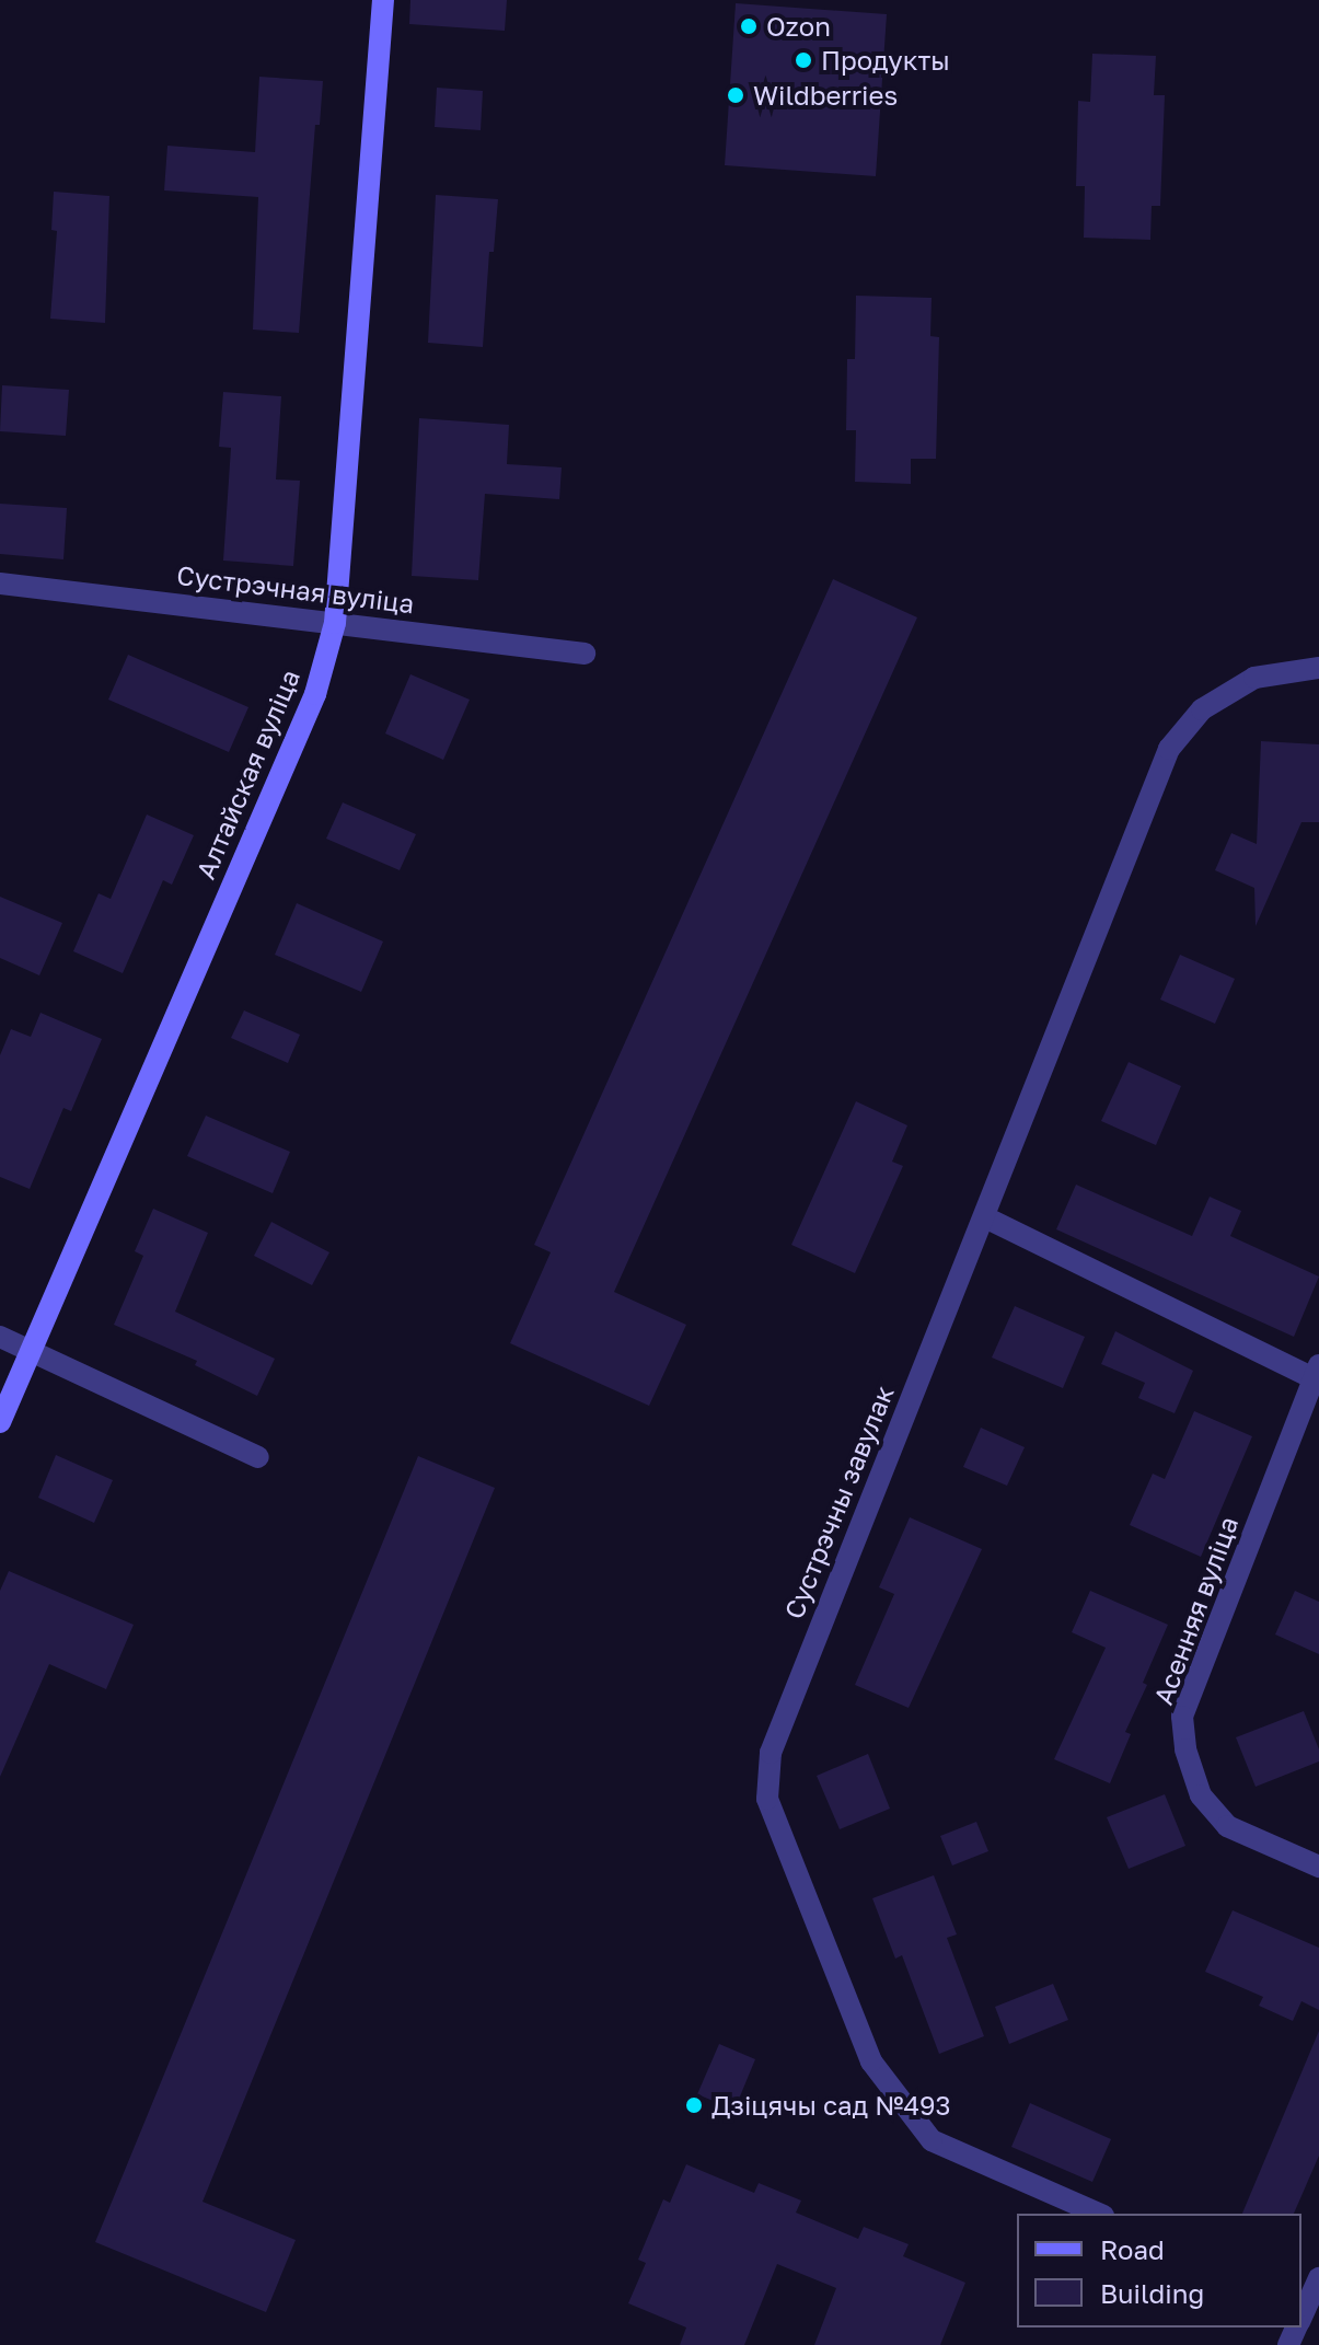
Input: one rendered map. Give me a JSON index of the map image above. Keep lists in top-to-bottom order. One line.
{"streets":{"main road":["Алтайская вуліца"],"street":["Сустрэчная вуліца","Сустрэчны завулак","Асенняя вуліца"]},"crossings":[["Сустрэчная вуліца","Алтайская вуліца"]],"places":["Ozon","Продукты","Wildberries","Дзіцячы сад №493"],"legend":["Road","Building"]}
